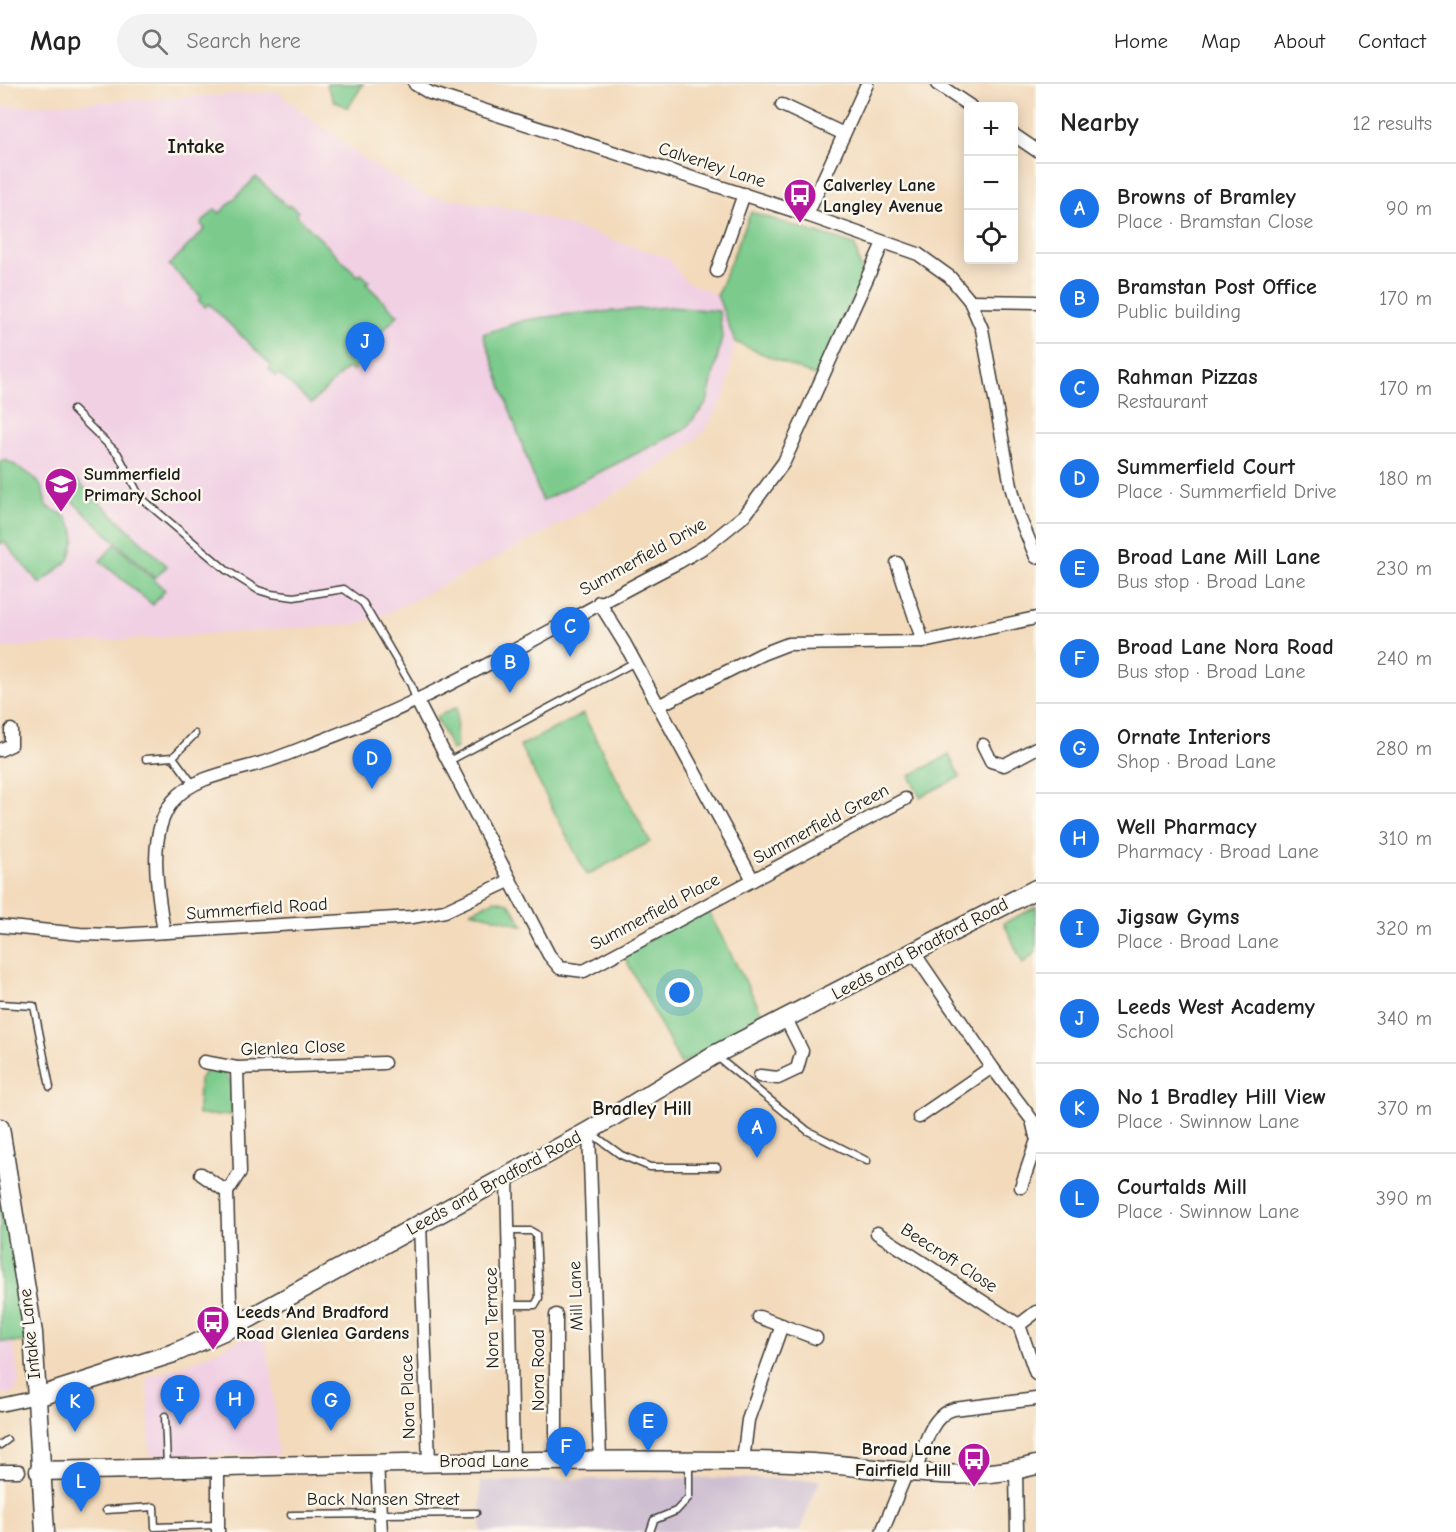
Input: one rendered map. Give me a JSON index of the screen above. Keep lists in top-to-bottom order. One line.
{"streets":{"street":["Calverley Lane","Summerfield Drive","Summerfield Green","Summerfield Road","Summerfield Place","Leeds and Bradford Road","Glenlea Close","Beecroft Close","Mill Lane","Nora Terrace","Intake Lane","Nora Road","Nora Place","Broad Lane"],"lane":["Back Nansen Street"]},"crossings":[["Calverley Lane","Summerfield Drive"],["Summerfield Drive","Summerfield Road"],["Summerfield Drive","Summerfield Place"],["Summerfield Green","Summerfield Place"],["Summerfield Road","Summerfield Place"],["Leeds and Bradford Road","Mill Lane"],["Leeds and Bradford Road","Nora Terrace"],["Leeds and Bradford Road","Intake Lane"],["Leeds and Bradford Road","Nora Place"],["Mill Lane","Broad Lane"],["Nora Terrace","Broad Lane"],["Intake Lane","Broad Lane"],["Nora Road","Broad Lane"],["Nora Place","Broad Lane"]],"districts":["Intake","Bradley Hill"],"places":{"bus stop":["Calverley Lane Langley Avenue","Leeds And Bradford Road Glenlea Gardens","Broad Lane Fairfield Hill"],"school or university":["Summerfield Primary School"]},"page":{"header":"Map","search":"Search here","nav":["Home","Map","About","Contact"],"heading":["Nearby","12 results"],"map_buttons":["+","−"],"list":[{"mark":"A","name":"Browns of Bramley","note":"Place · Bramstan Close","value":"90 m"},{"mark":"B","name":"Bramstan Post Office","note":"Public building","value":"170 m"},{"mark":"C","name":"Rahman Pizzas","note":"Restaurant","value":"170 m"},{"mark":"D","name":"Summerfield Court","note":"Place · Summerfield Drive","value":"180 m"},{"mark":"E","name":"Broad Lane Mill Lane","note":"Bus stop · Broad Lane","value":"230 m"},{"mark":"F","name":"Broad Lane Nora Road","note":"Bus stop · Broad Lane","value":"240 m"},{"mark":"G","name":"Ornate Interiors","note":"Shop · Broad Lane","value":"280 m"},{"mark":"H","name":"Well Pharmacy","note":"Pharmacy · Broad Lane","value":"310 m"},{"mark":"I","name":"Jigsaw Gyms","note":"Place · Broad Lane","value":"320 m"},{"mark":"J","name":"Leeds West Academy","note":"School","value":"340 m"},{"mark":"K","name":"No 1 Bradley Hill View","note":"Place · Swinnow Lane","value":"370 m"},{"mark":"L","name":"Courtalds Mill","note":"Place · Swinnow Lane","value":"390 m"}],"pins":["J","C","B","D","A","I","H","G","K","E","F","L"]}}
